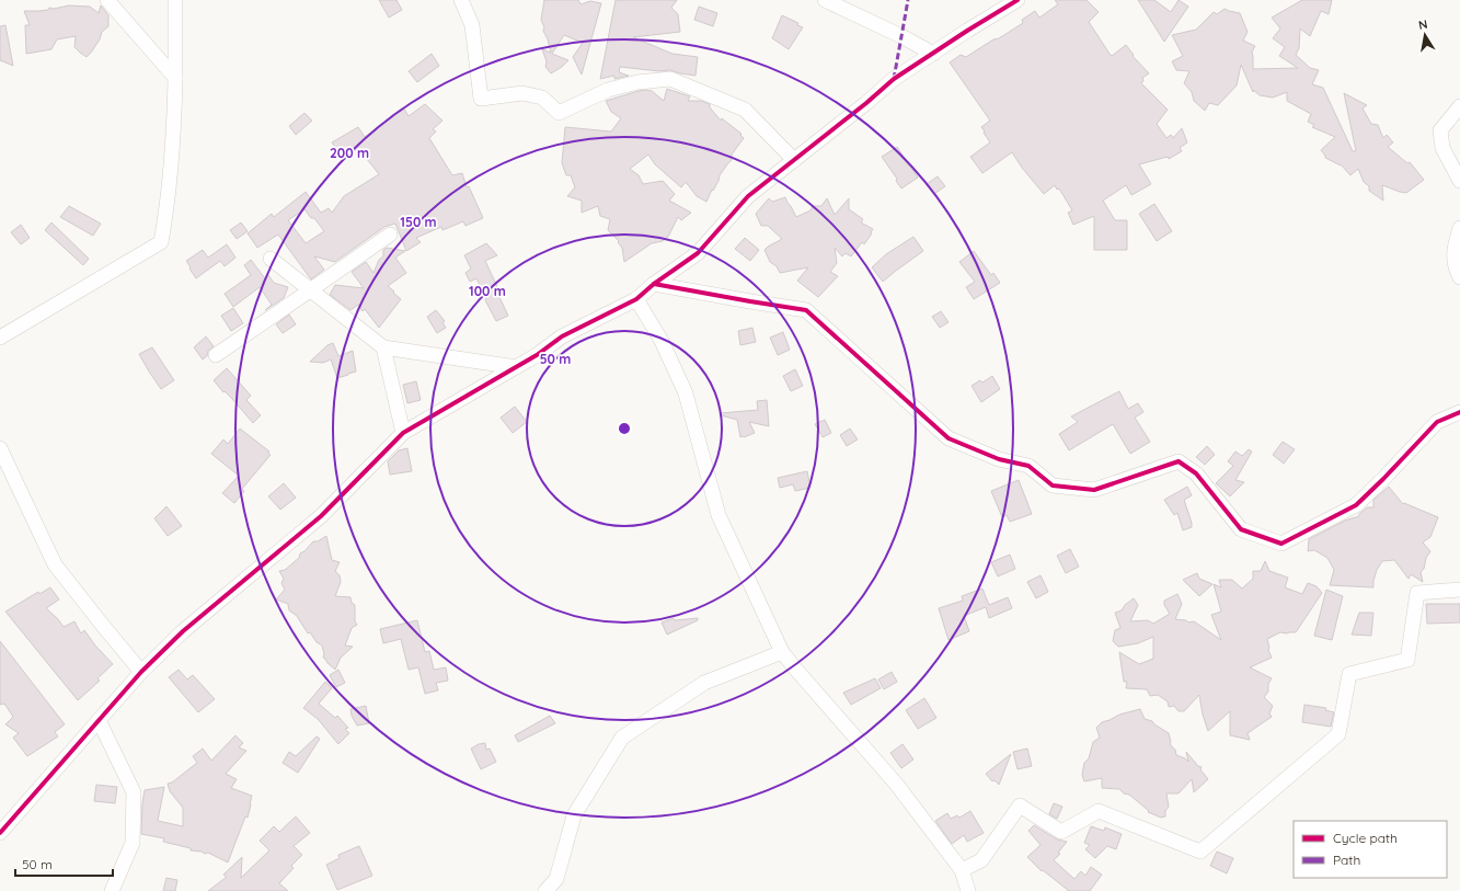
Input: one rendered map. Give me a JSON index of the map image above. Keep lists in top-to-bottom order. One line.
{"legend":["Cycle path","Path"],"scale_bar":"50 m","north":"top","rings":["200 m","150 m","100 m","50 m"]}
